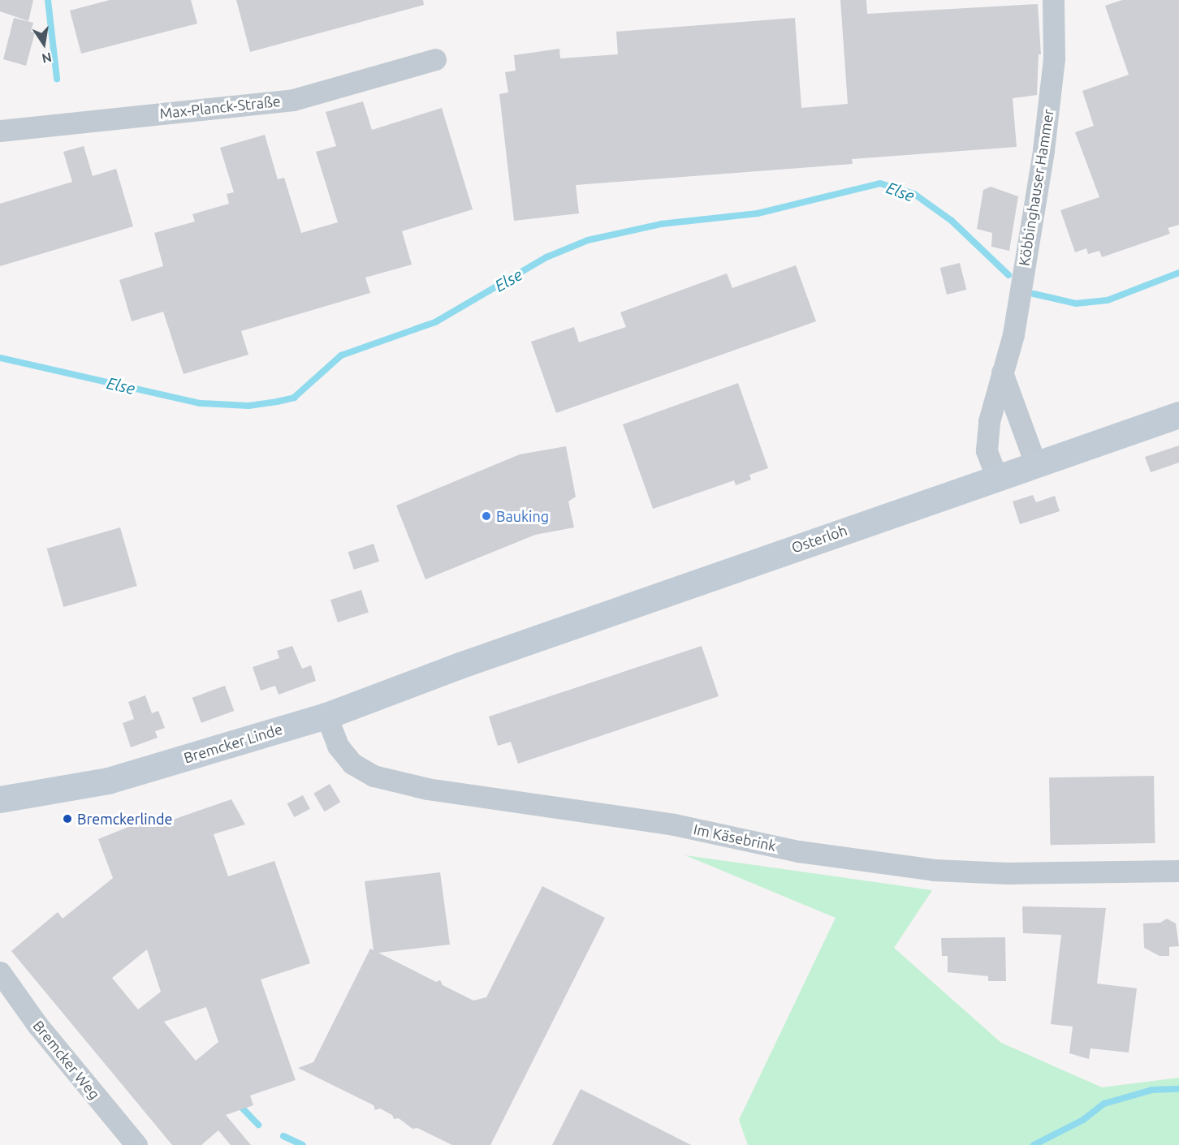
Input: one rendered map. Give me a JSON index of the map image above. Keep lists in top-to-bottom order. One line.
{"streets":{"main road":["Osterloh","Bremcker Linde"],"street":["Max-Planck-Straße","Köbbinghauser Hammer","Im Käsebrink","Bremcker Weg"]},"crossings":[["Köbbinghauser Hammer","Osterloh"],["Osterloh","Bremcker Linde"],["Bremcker Linde","Im Käsebrink"]],"water":["Else"],"places":["Bauking","Bremckerlinde"],"north":"bottom"}
